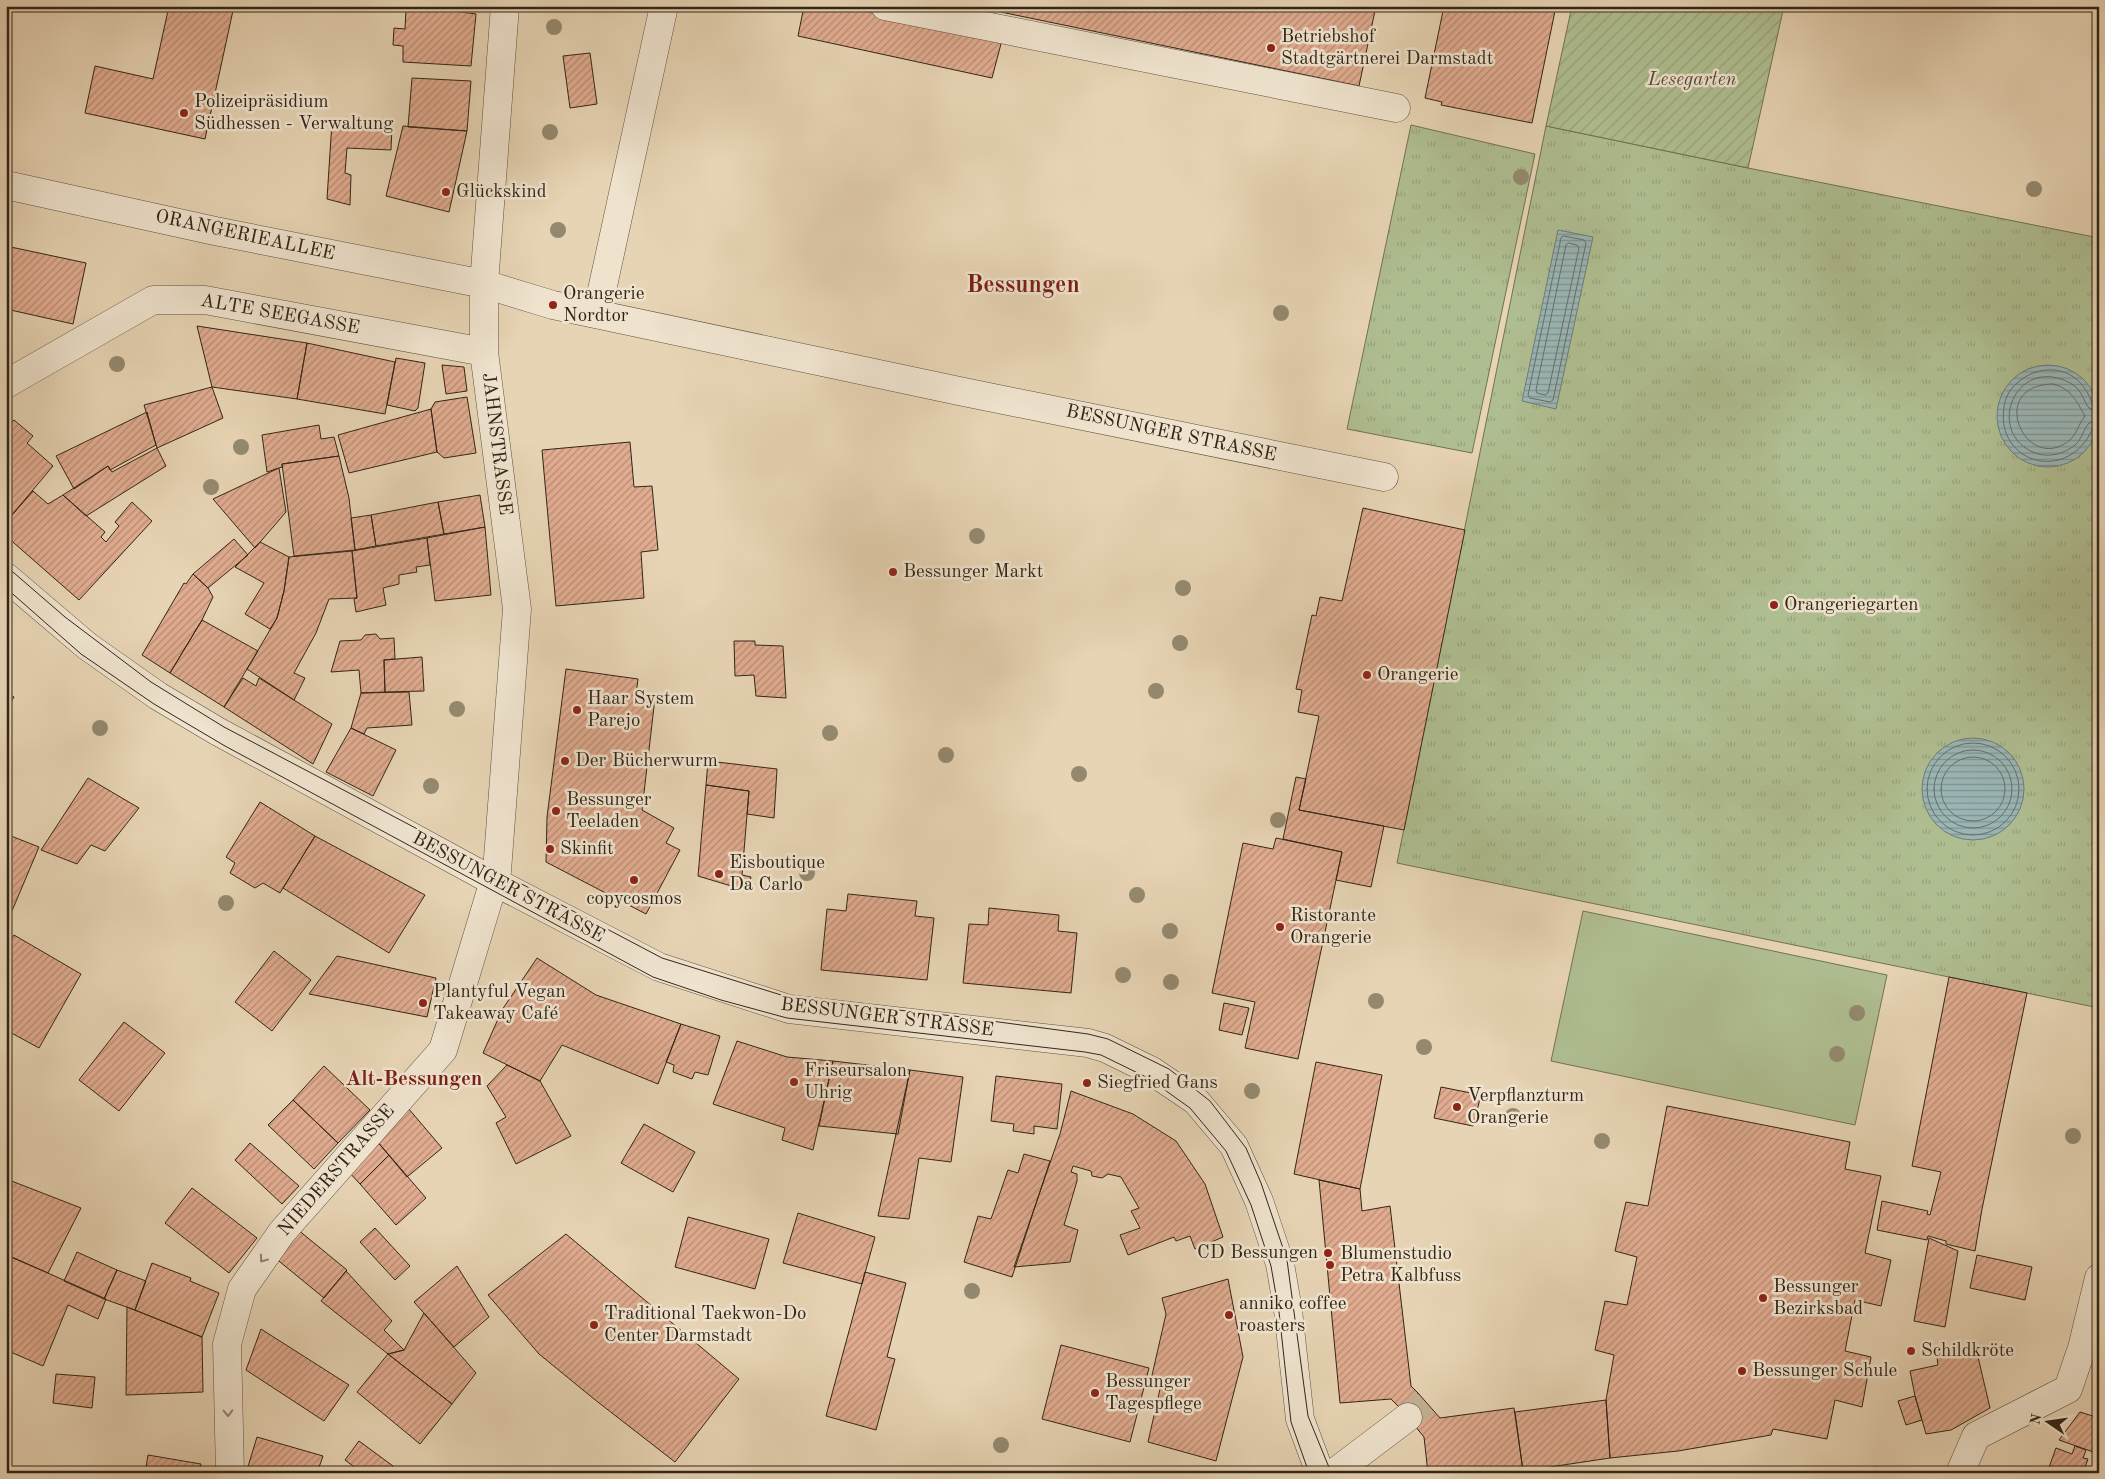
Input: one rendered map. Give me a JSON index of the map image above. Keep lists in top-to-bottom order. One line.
{"streets":{"street":["ORANGERIEALLEE","ALTE SEEGASSE","BESSUNGER STRASSE","JAHNSTRASSE","NIEDERSTRASSE"]},"crossings":[["ORANGERIEALLEE","BESSUNGER STRASSE"],["ORANGERIEALLEE","JAHNSTRASSE"],["ALTE SEEGASSE","JAHNSTRASSE"],["BESSUNGER STRASSE","JAHNSTRASSE"],["BESSUNGER STRASSE","NIEDERSTRASSE"],["JAHNSTRASSE","NIEDERSTRASSE"]],"one_way":["NIEDERSTRASSE"],"districts":["Bessungen","Alt-Bessungen"],"parks":["Lesegarten"],"places":["Betriebshof Stadtgärtnerei Darmstadt","Polizeipräsidium Südhessen - Verwaltung","Glückskind","Orangerie Nordtor","Bessunger Markt","Orangeriegarten","Orangerie","Haar System Parejo","Der Bücherwurm","Bessunger Teeladen","Skinfit","Eisboutique Da Carlo","copycosmos","Ristorante Orangerie","Plantyful Vegan Takeaway Café","Friseursalon Uhrig","Siegfried Gans","Verpflanzturm Orangerie","CD Bessungen","Blumenstudio Petra Kalbfuss","Bessunger Bezirksbad","anniko coffee roasters","Traditional Taekwon-Do Center Darmstadt","Schildkröte","Bessunger Schule","Bessunger Tagespflege"],"north":"left"}
